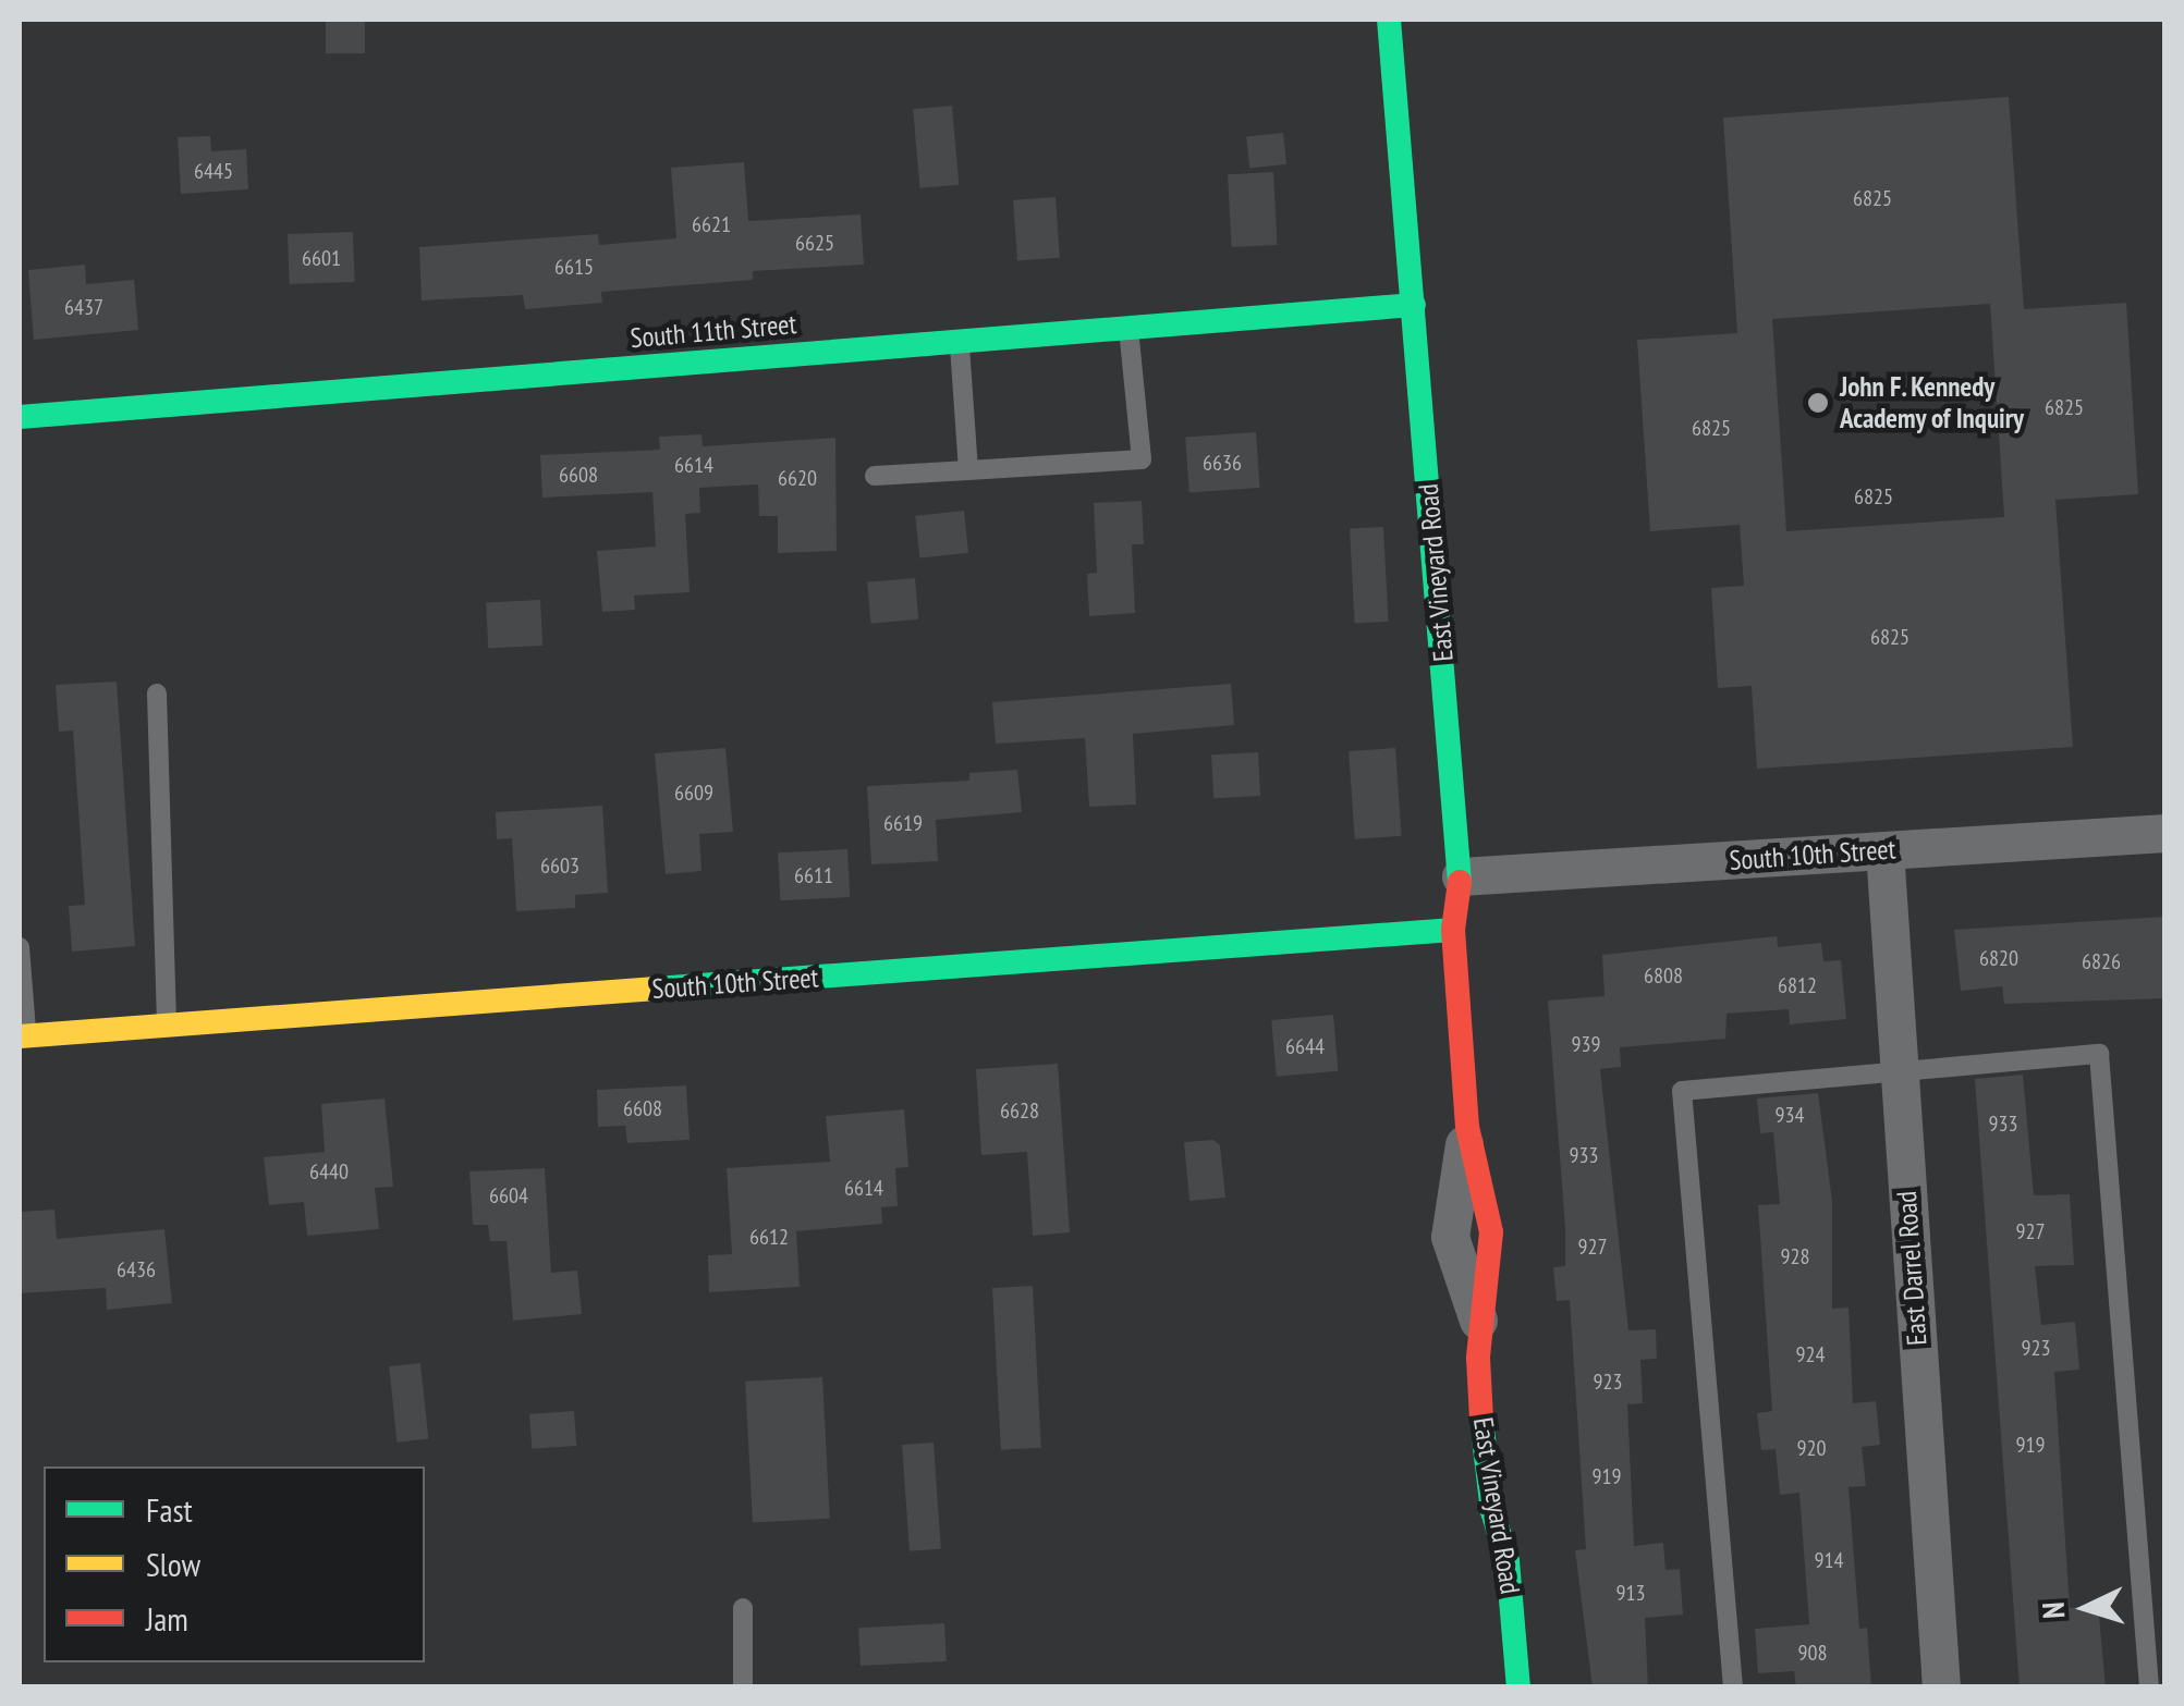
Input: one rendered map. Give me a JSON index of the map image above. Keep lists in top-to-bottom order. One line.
{"streets":{"street":["South 11th Street","East Vineyard Road","South 10th Street","East Darrel Road"]},"crossings":[["South 11th Street","East Vineyard Road"],["East Vineyard Road","South 10th Street"],["South 10th Street","East Darrel Road"]],"places":["John F. Kennedy Academy of Inquiry"],"house_numbers":["6445","6825","6621","6625","6601","6615","6437","6825","6825","6636","6614","6608","6620","6825","6825","6609","6619","6603","6611","6820","6826","6808","6812","939","6644","6608","6628","934","933","933","6440","6614","6604","927","6612","927","928","6436","923","924","923","919","920","919","914","913","908"],"legend":["Fast","Slow","Jam"],"north":"left"}
